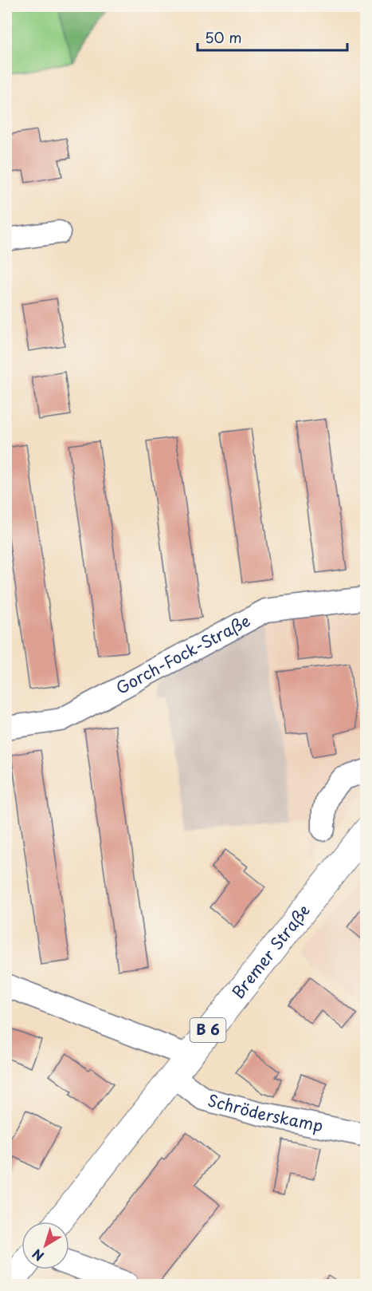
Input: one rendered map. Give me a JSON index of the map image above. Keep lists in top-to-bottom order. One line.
{"streets":{"main road":["Bremer Straße","B 6"],"street":["Gorch-Fock-Straße","Schröderskamp"]},"crossings":[["Bremer Straße","Schröderskamp"]],"scale_bar":"50 m","north":"bottom left"}
